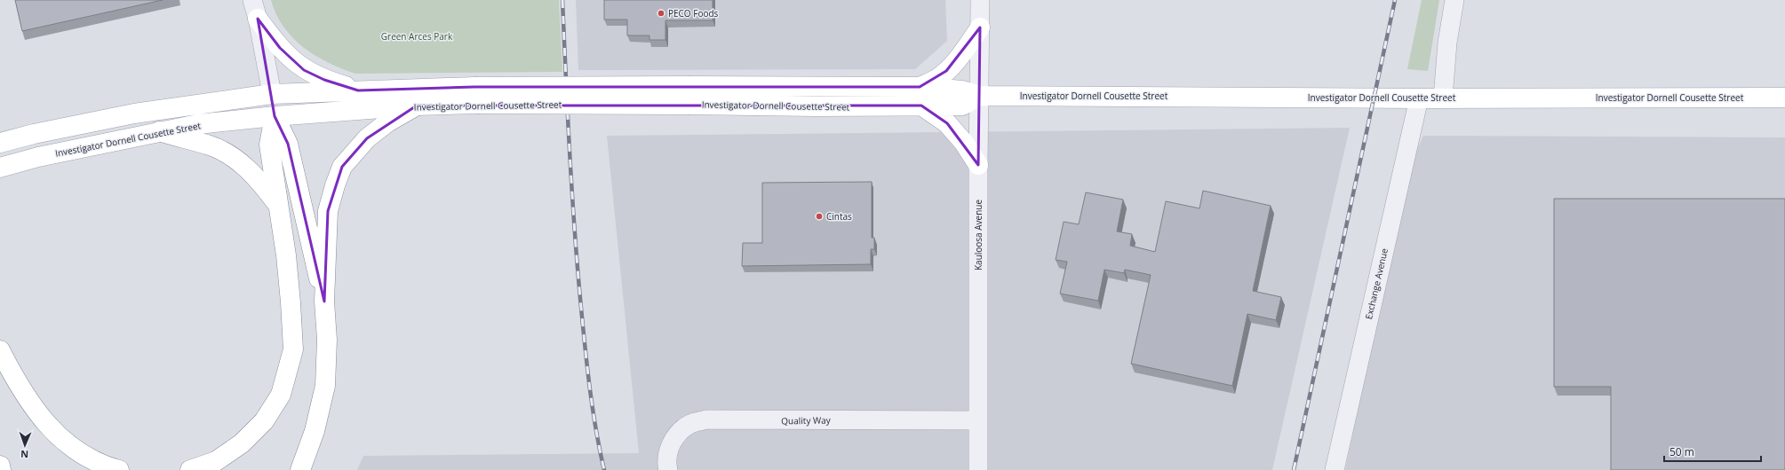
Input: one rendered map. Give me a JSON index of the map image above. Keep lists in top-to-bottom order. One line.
{"streets":{"main road":["Investigator Dornell Cousette Street"],"street":["Kauloosa Avenue","Exchange Avenue","Quality Way"]},"crossings":[["Investigator Dornell Cousette Street","Kauloosa Avenue"],["Investigator Dornell Cousette Street","Exchange Avenue"],["Kauloosa Avenue","Quality Way"]],"parks":["Green Arces Park"],"places":["PECO Foods","Cintas"],"scale_bar":"50 m","north":"bottom"}
